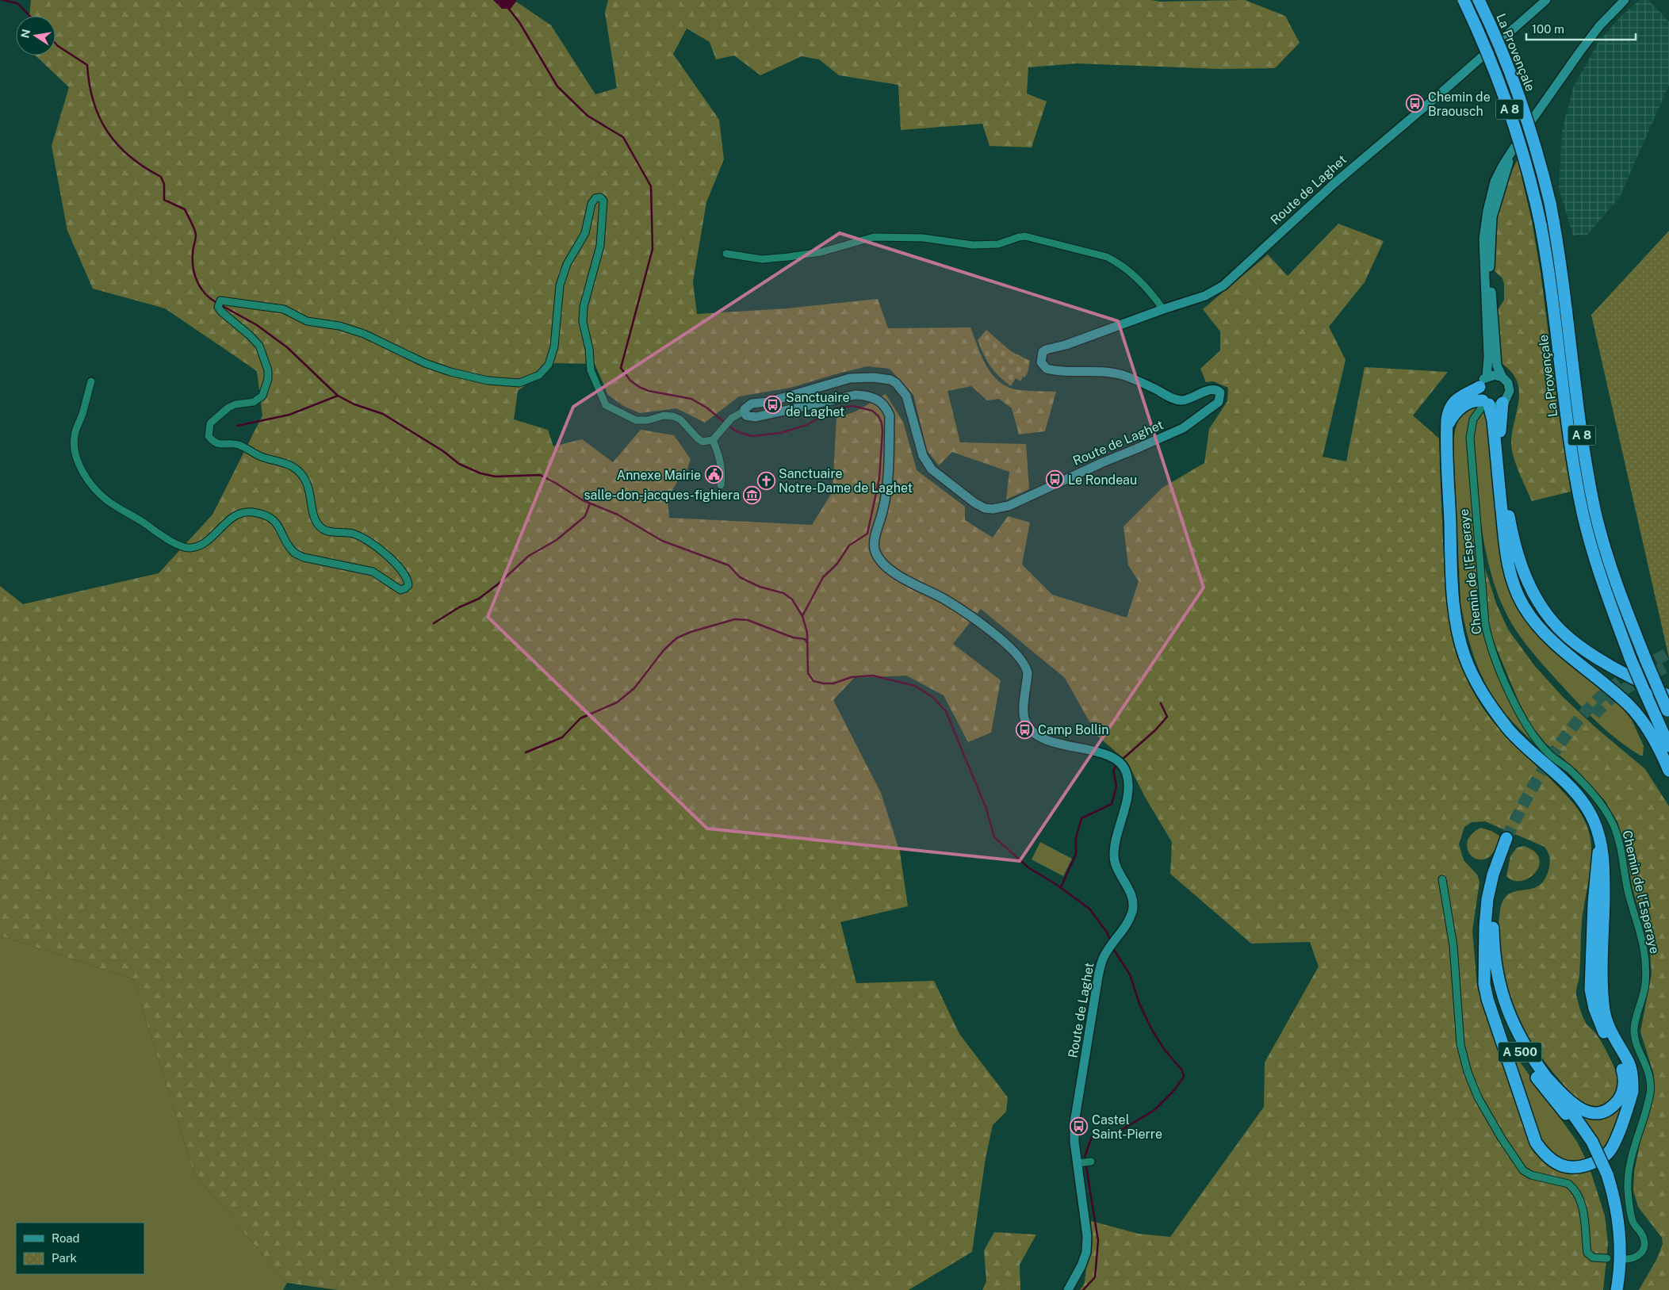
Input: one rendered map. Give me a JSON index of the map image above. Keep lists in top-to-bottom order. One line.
{"streets":{"highway":["La Provençale","A 8","A 500"],"main road":["Route de Laghet"],"street":["Chemin de l'Esperaye"]},"places":{"bus stop":["Chemin de Braousch","Sanctuaire de Laghet","Le Rondeau","Camp Bollin","Castel Saint-Pierre"],"public building":["Annexe Mairie"],"church":["Sanctuaire Notre-Dame de Laghet"],"museum":["salle-don-jacques-fighiera"]},"legend":["Road","Park"],"scale_bar":"100 m","north":"left"}
